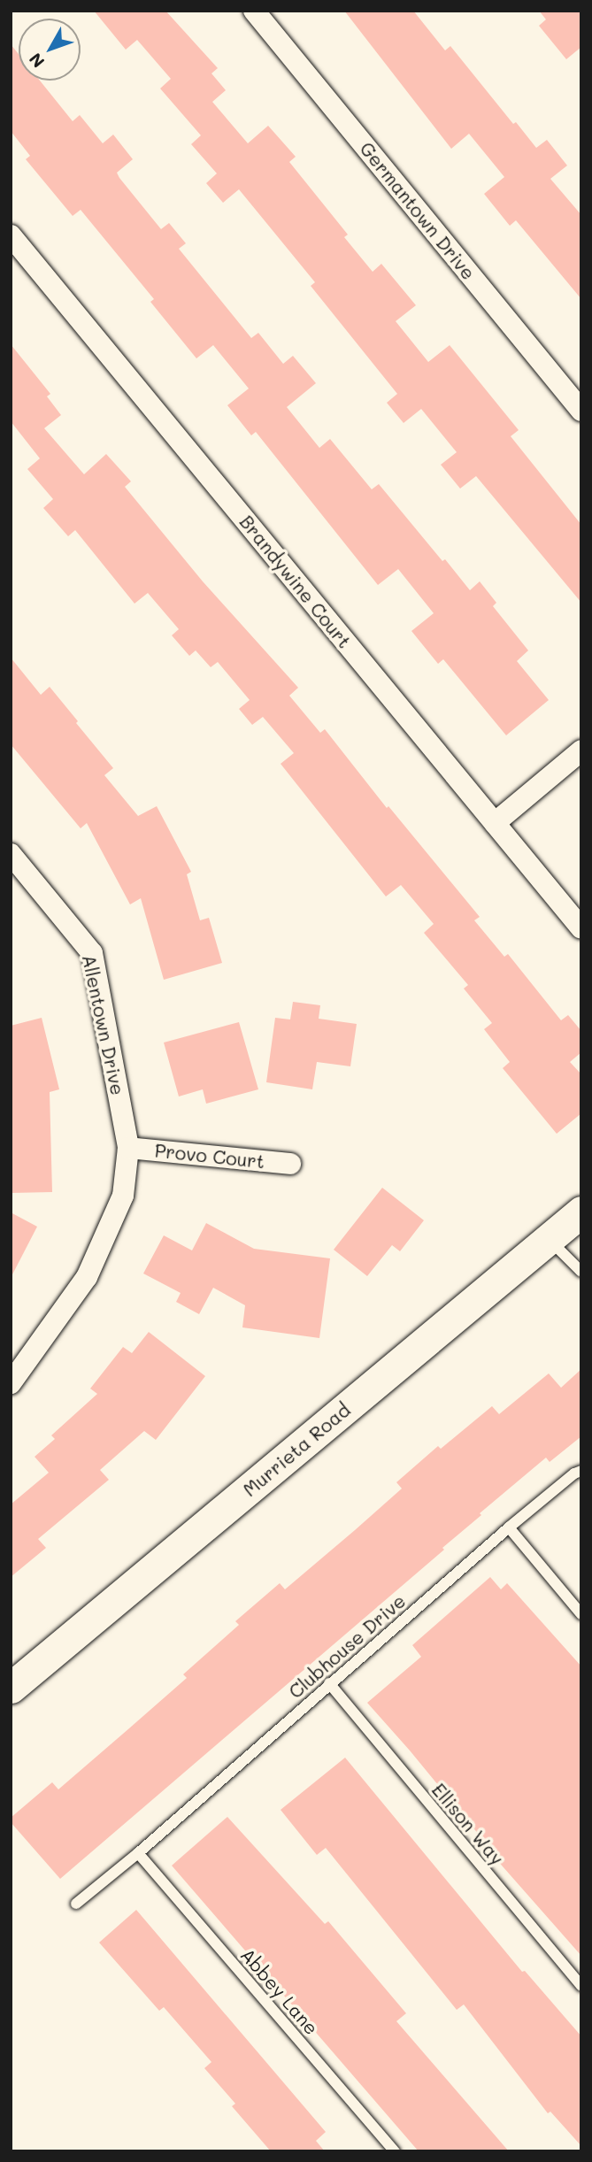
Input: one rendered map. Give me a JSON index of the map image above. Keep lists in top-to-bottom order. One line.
{"streets":{"main road":["Murrieta Road"],"street":["Germantown Drive","Brandywine Court","Allentown Drive","Provo Court"],"lane":["Clubhouse Drive","Ellison Way","Abbey Lane"]},"crossings":[["Allentown Drive","Provo Court"],["Clubhouse Drive","Ellison Way"],["Clubhouse Drive","Abbey Lane"]],"north":"bottom left"}
